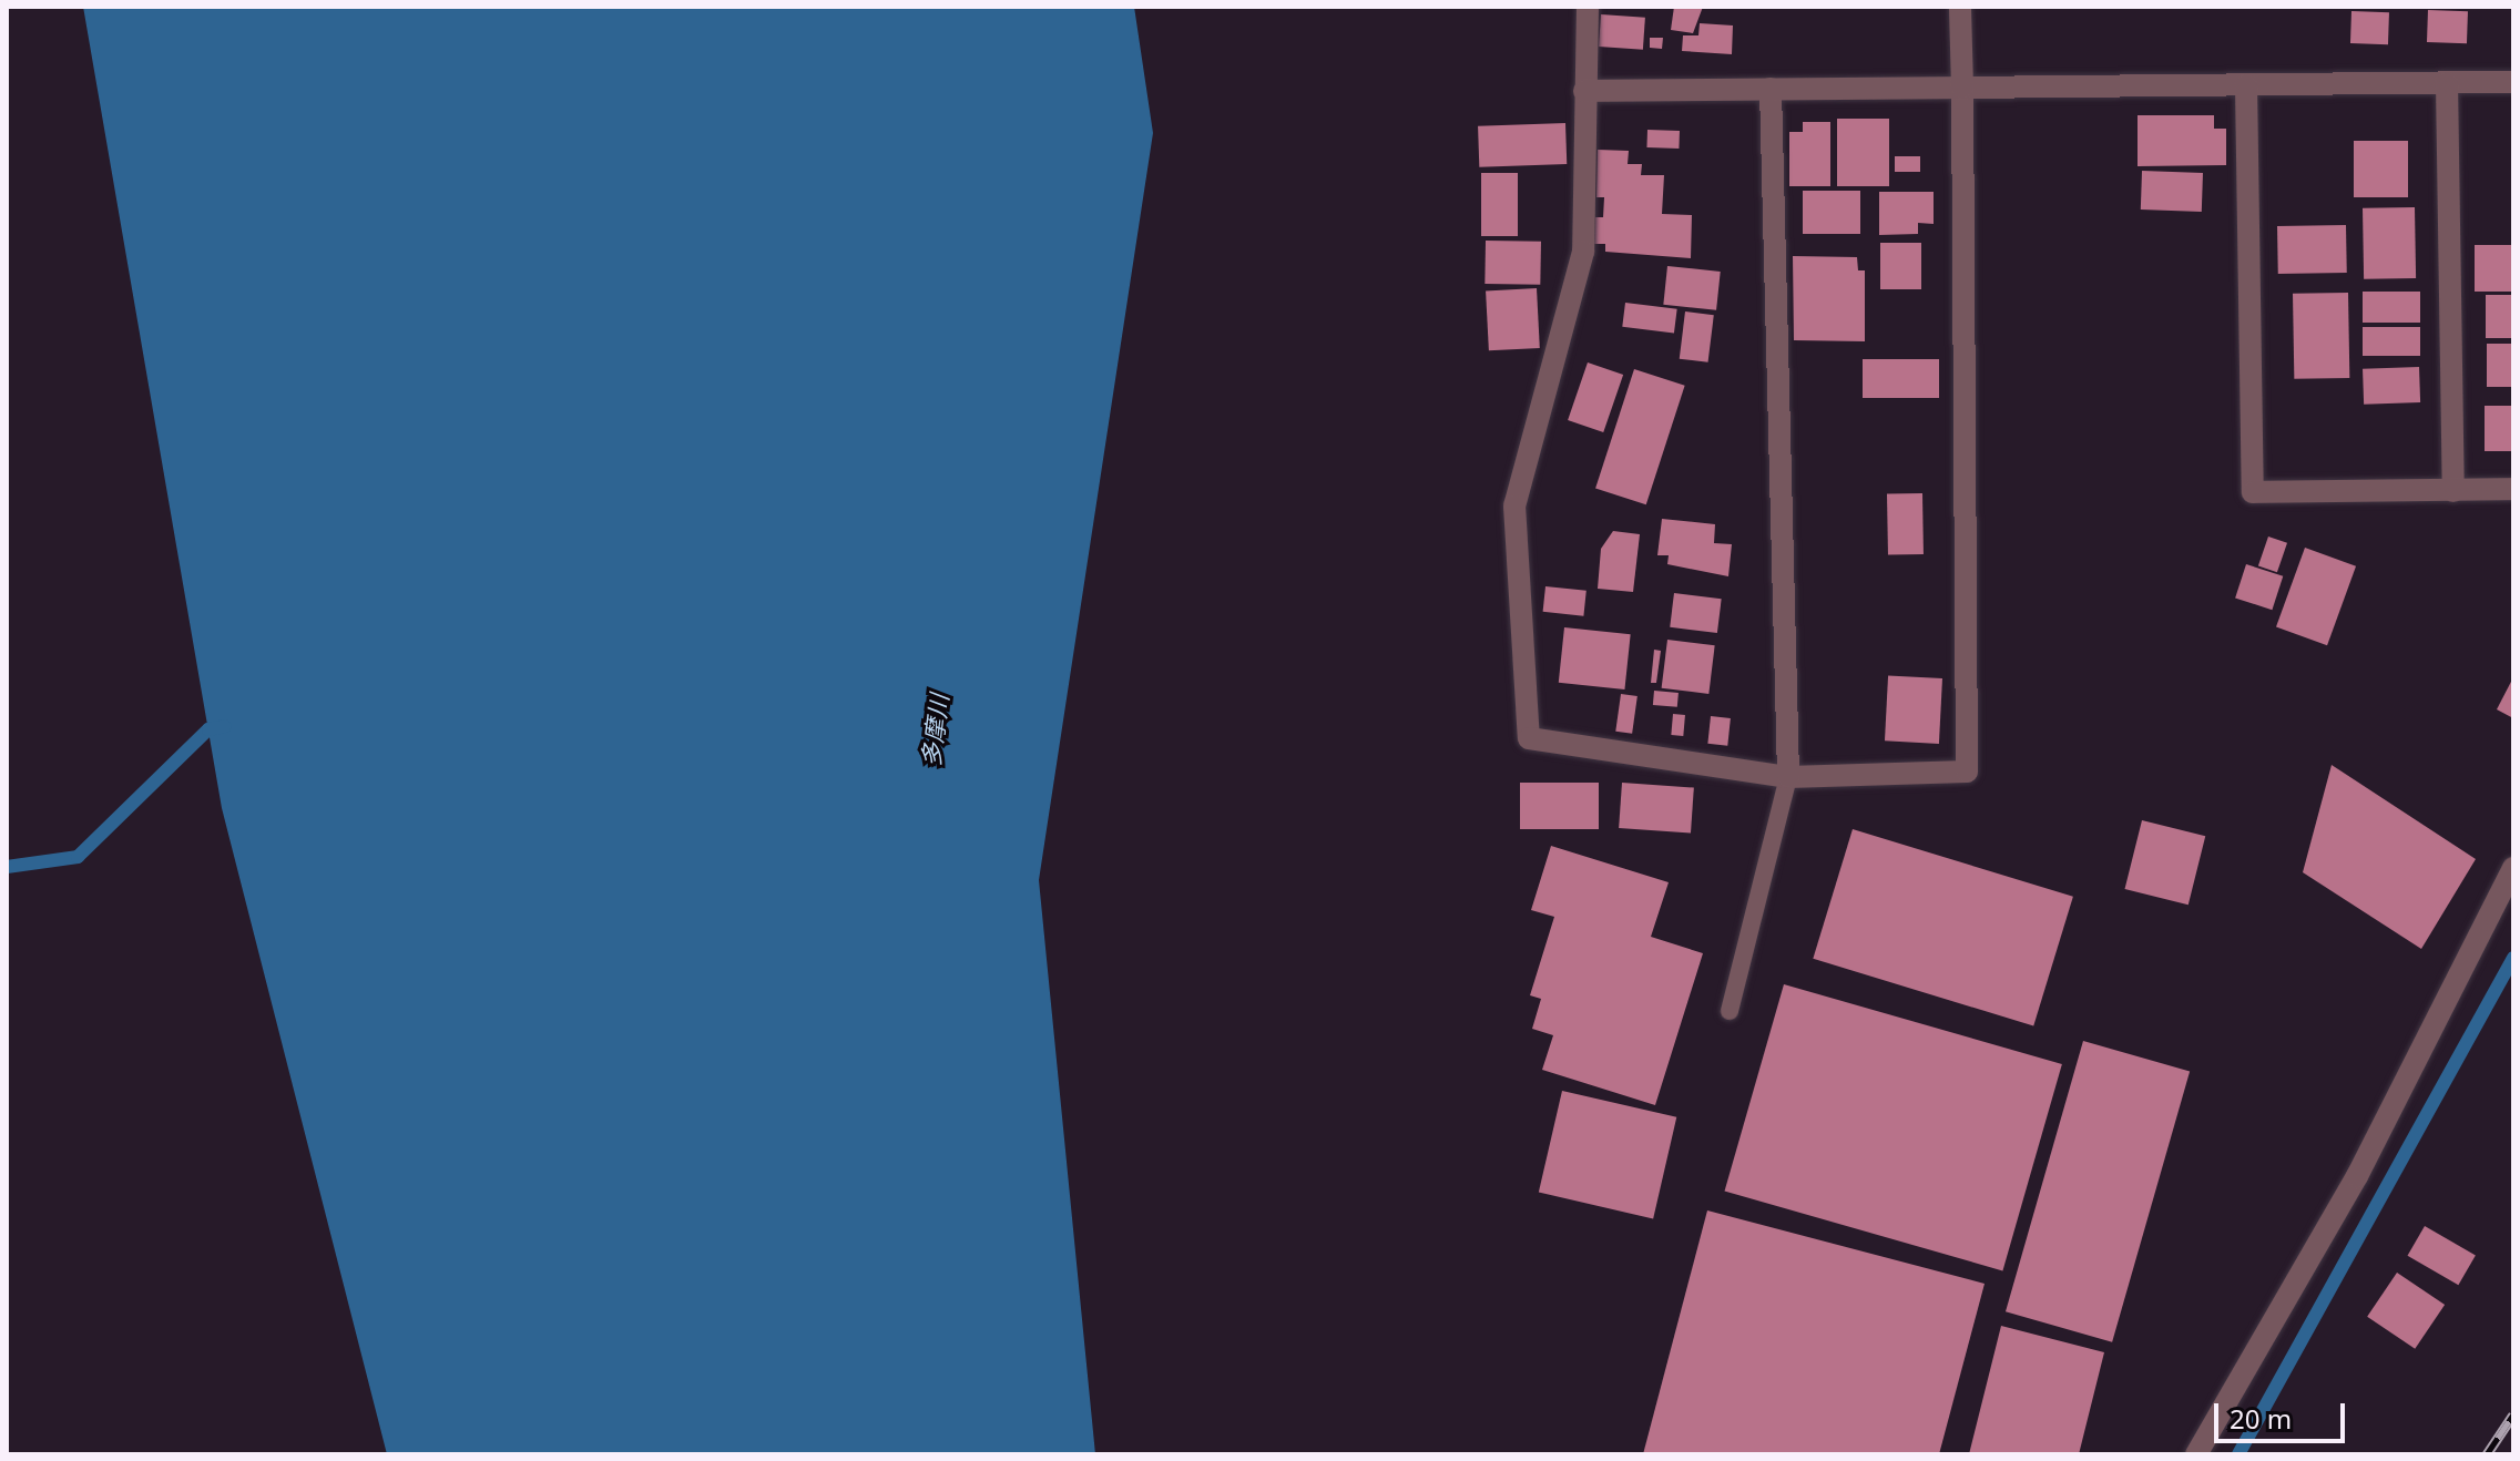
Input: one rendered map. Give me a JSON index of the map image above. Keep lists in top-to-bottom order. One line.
{"water":["多摩川"],"scale_bar":"20 m"}
